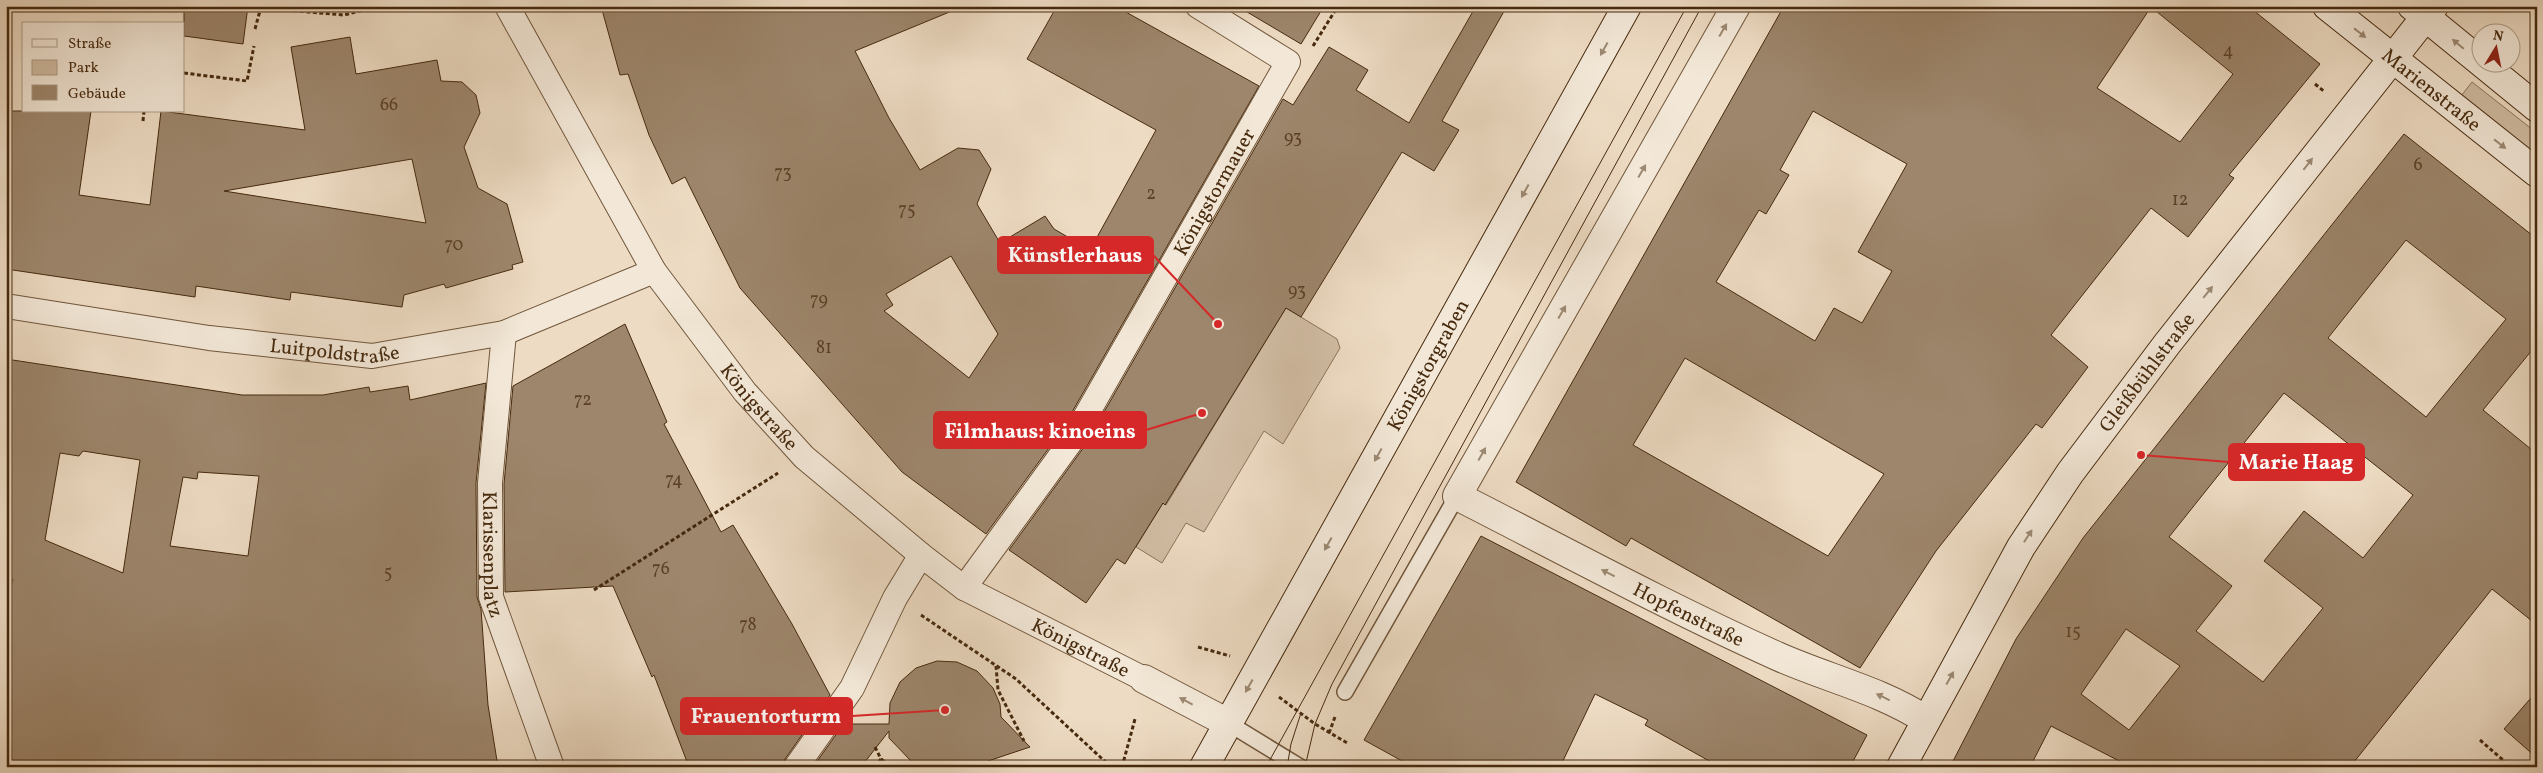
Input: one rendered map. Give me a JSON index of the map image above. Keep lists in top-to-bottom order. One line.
{"streets":{"main road":["Marienstraße","Königstorgraben","Gleißbühlstraße","Hopfenstraße"],"street":["Königstormauer","Luitpoldstraße","Königstraße","Klarissenplatz"]},"crossings":[["Marienstraße","Gleißbühlstraße"],["Königstormauer","Königstraße"],["Luitpoldstraße","Königstraße"],["Luitpoldstraße","Klarissenplatz"],["Gleißbühlstraße","Hopfenstraße"]],"one_way":["Gleißbühlstraße","Hopfenstraße"],"places":["Künstlerhaus","Filmhaus: kinoeins","Marie Haag","Frauentorturm"],"house_numbers":["4","66","93","6","73","2","12","75","70","93","79","81","72","74","76","5","78","15"],"legend":["Straße","Park","Gebäude"],"north":"top"}
